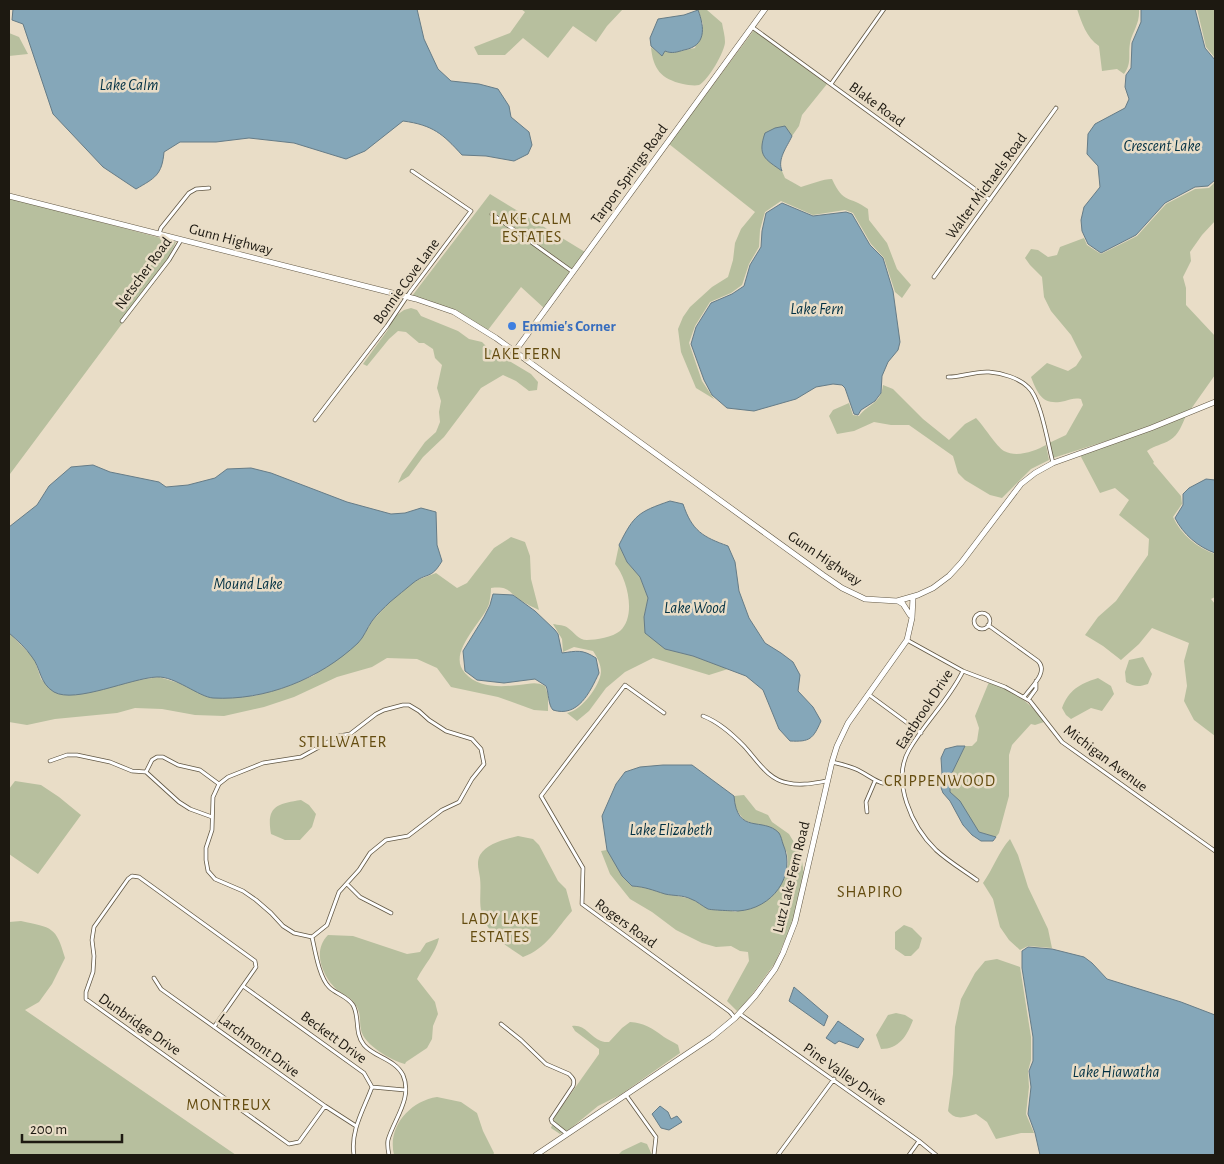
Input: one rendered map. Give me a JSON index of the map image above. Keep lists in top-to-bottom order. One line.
{"streets":{"main road":["Tarpon Springs Road","Gunn Highway","Lutz Lake Fern Road"],"street":["Blake Road","Walter Michaels Road","Netscher Road","Bonnie Cove Lane","Eastbrook Drive","Michigan Avenue","Rogers Road","Dunbridge Drive","Beckett Drive","Larchmont Drive","Pine Valley Drive"]},"crossings":[["Blake Road","Tarpon Springs Road"],["Blake Road","Walter Michaels Road"],["Tarpon Springs Road","Gunn Highway"],["Gunn Highway","Netscher Road"],["Gunn Highway","Bonnie Cove Lane"],["Gunn Highway","Lutz Lake Fern Road"],["Eastbrook Drive","Michigan Avenue"],["Michigan Avenue","Lutz Lake Fern Road"],["Lutz Lake Fern Road","Rogers Road"],["Lutz Lake Fern Road","Pine Valley Drive"],["Rogers Road","Pine Valley Drive"],["Dunbridge Drive","Beckett Drive"],["Dunbridge Drive","Larchmont Drive"]],"districts":["LAKE CALM ESTATES","LAKE FERN","STILLWATER","CRIPPENWOOD","SHAPIRO","LADY LAKE ESTATES","MONTREUX"],"water":["Lake Calm","Crescent Lake","Lake Fern","Mound Lake","Lake Wood","Lake Elizabeth","Lake Hiawatha"],"places":["Emmie's Corner"],"scale_bar":"200 m"}
